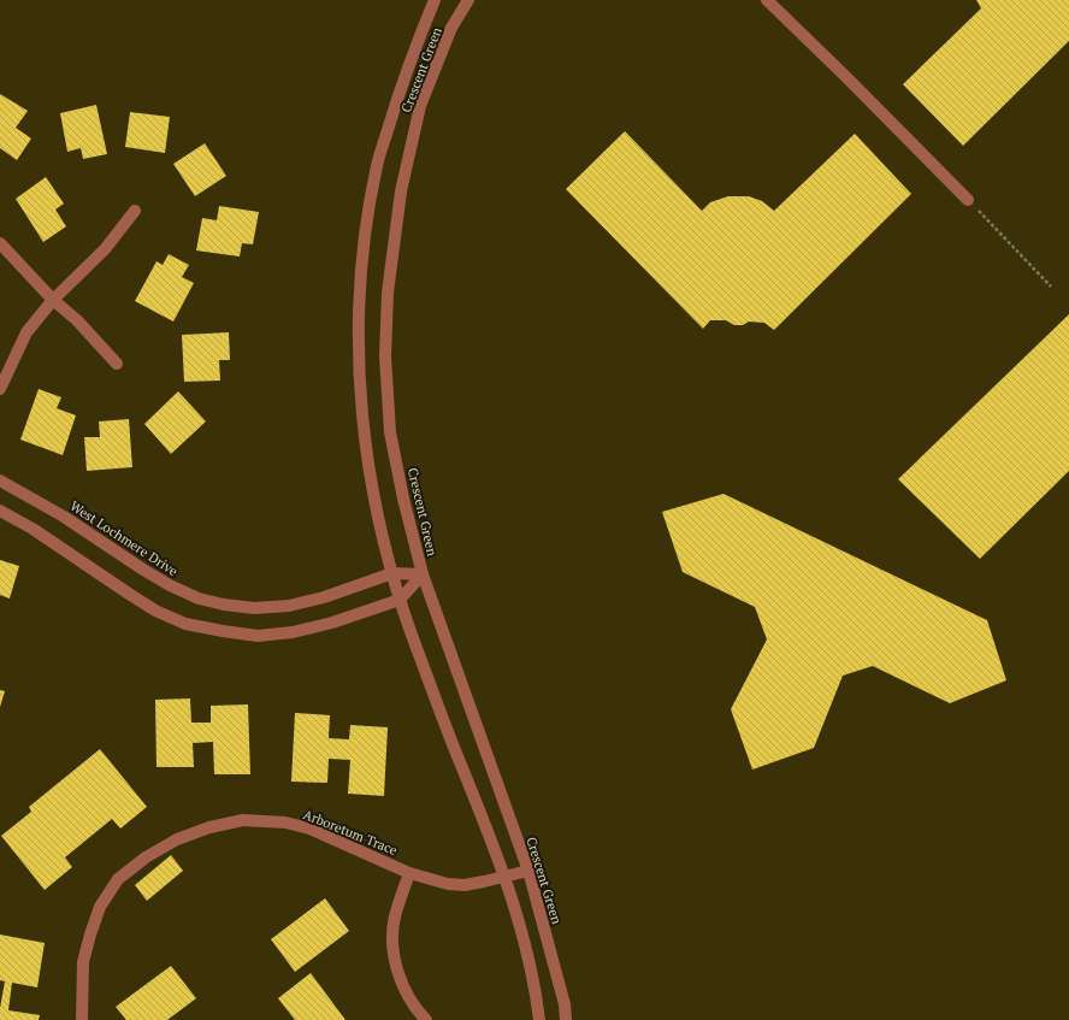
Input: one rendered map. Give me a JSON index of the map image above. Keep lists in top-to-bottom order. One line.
{"streets":{"street":["Crescent Green","West Lochmere Drive","Arboretum Trace"]},"crossings":[["Crescent Green","West Lochmere Drive"],["Crescent Green","Arboretum Trace"]]}
